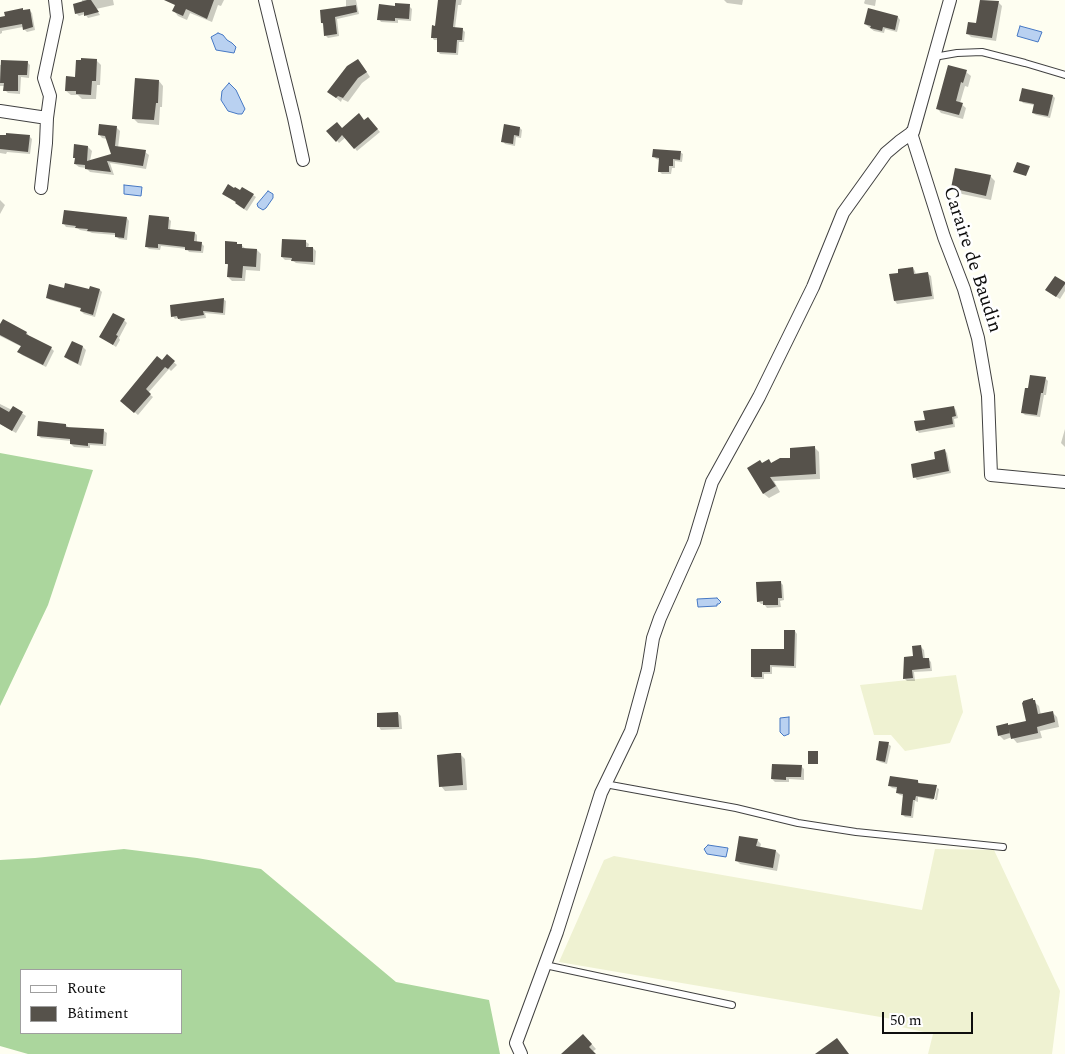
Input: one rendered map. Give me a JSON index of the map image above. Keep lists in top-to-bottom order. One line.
{"streets":{"street":["Caraire de Baudin"]},"legend":["Route","Bâtiment"],"scale_bar":"50 m"}
